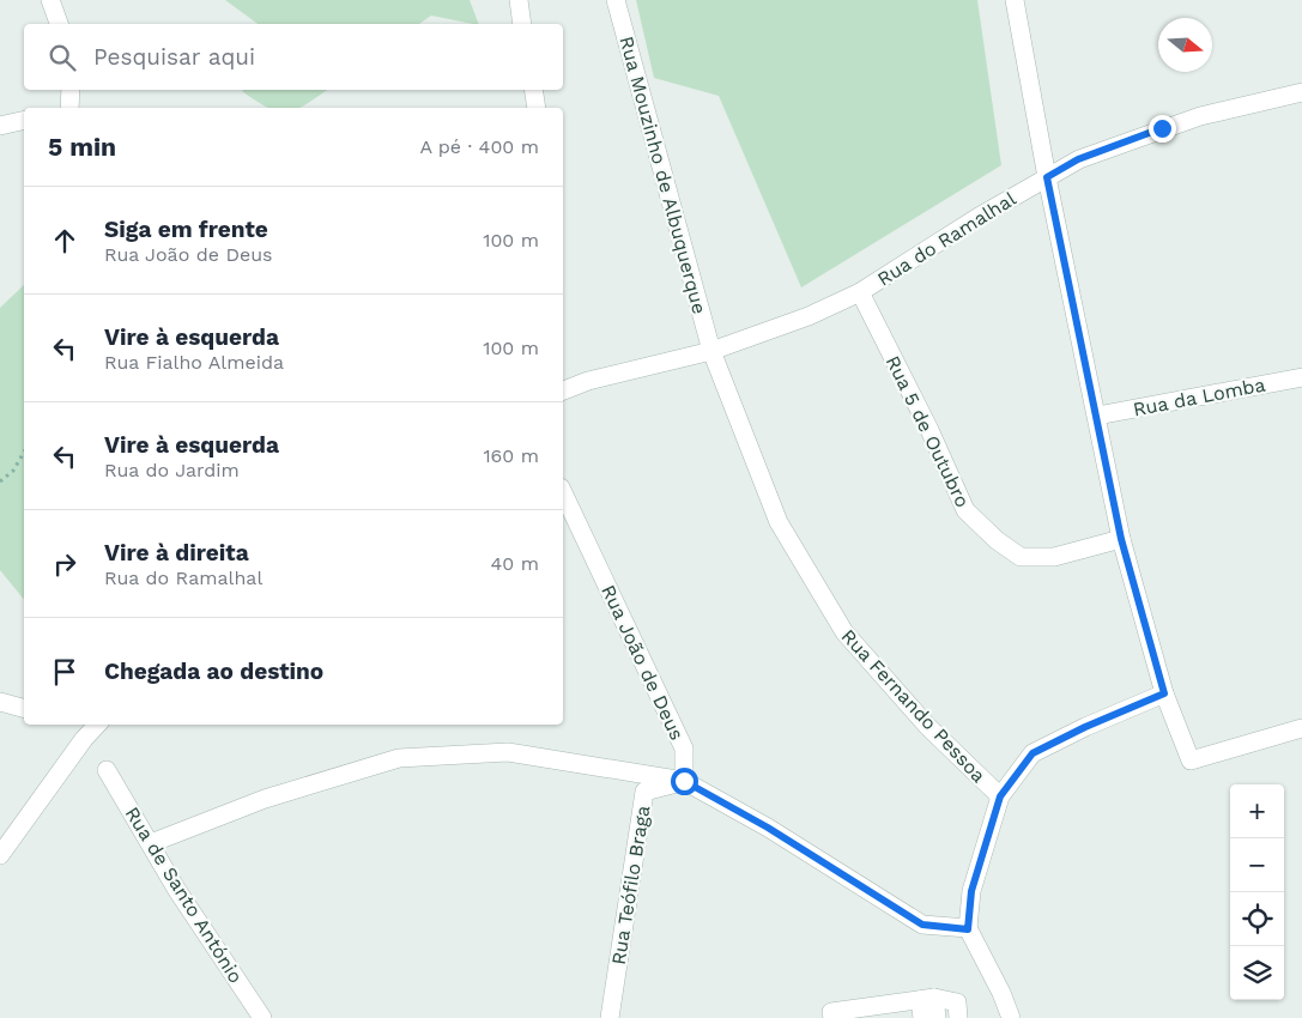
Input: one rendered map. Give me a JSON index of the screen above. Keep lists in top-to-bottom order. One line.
{"streets":{"street":["Rua Mouzinho de Albuquerque","Rua do Ramalhal","Rua da Lomba","Rua 5 de Outubro","Rua João de Deus","Rua Fernando Pessoa","Rua Teófilo Braga","Rua de Santo António"]},"crossings":[["Rua Mouzinho de Albuquerque","Rua do Ramalhal"],["Rua Mouzinho de Albuquerque","Rua Fernando Pessoa"],["Rua do Ramalhal","Rua 5 de Outubro"],["Rua do Ramalhal","Rua Fernando Pessoa"],["Rua João de Deus","Rua Teófilo Braga"]],"north":"right","page":{"search":"Pesquisar aqui","heading":["5 min","A pé · 400 m"],"list":[["Siga em frente","Rua João de Deus","100 m"],["Vire à esquerda","Rua Fialho Almeida","100 m"],["Vire à esquerda","Rua do Jardim","160 m"],["Vire à direita","Rua do Ramalhal","40 m"],"Chegada ao destino"],"map_buttons":["+","−"]}}
